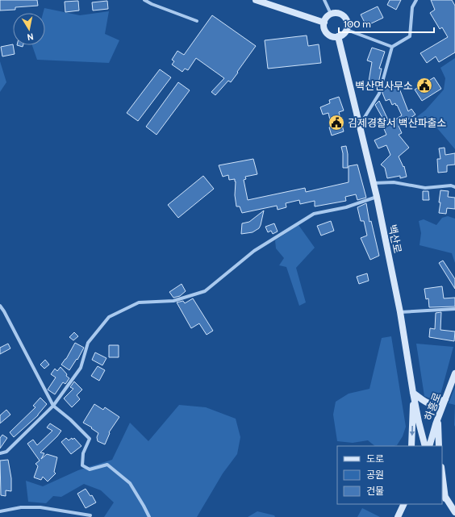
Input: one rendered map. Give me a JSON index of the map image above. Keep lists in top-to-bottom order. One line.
{"streets":{"main road":["백산로","하흥로"]},"places":{"public building":["백산면사무소","김제경찰서 백산파출소"]},"legend":["도로","공원","건물"],"scale_bar":"100 m","north":"bottom"}
